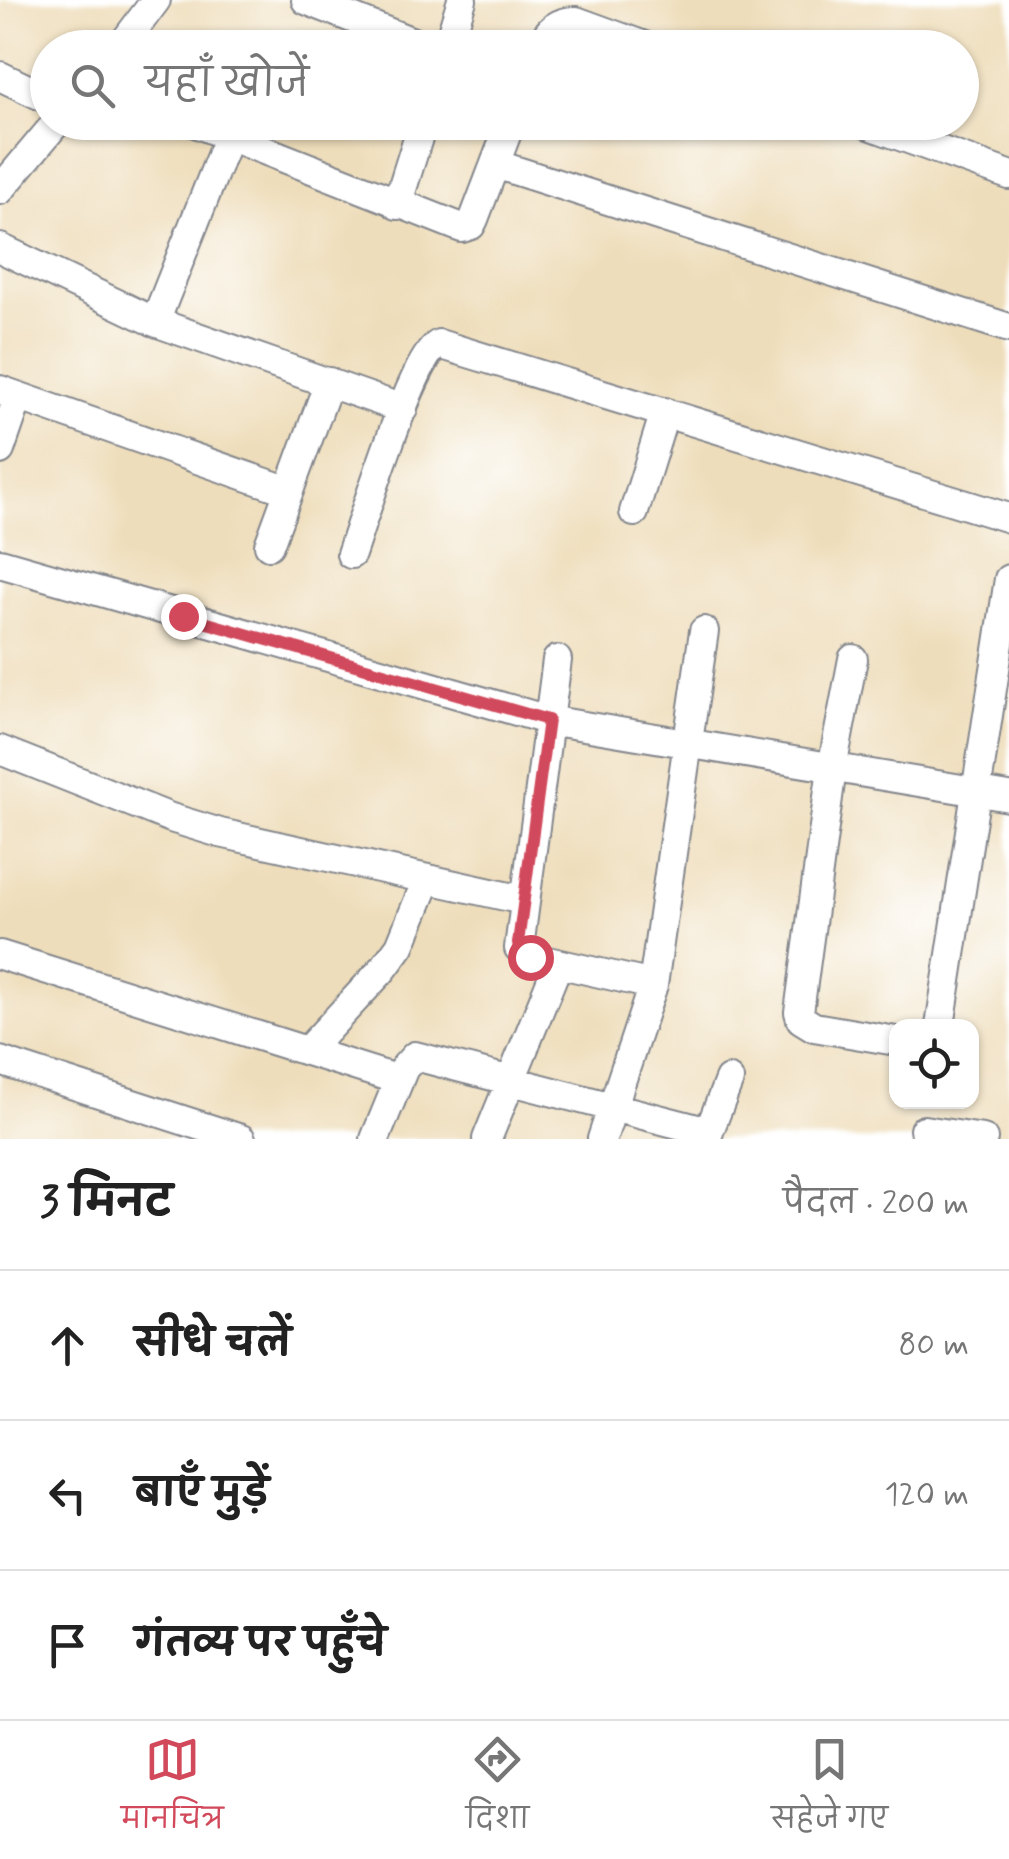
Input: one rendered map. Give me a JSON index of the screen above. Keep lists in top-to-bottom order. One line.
{"page":{"search":"यहाँ खोजें","heading":["3 मिनट","पैदल · 200 m"],"list":[["सीधे चलें","80 m"],["बाएँ मुड़ें","120 m"],"गंतव्य पर पहुँचे"],"nav":["मानचित्र","दिशा","सहेजे गए"]}}
